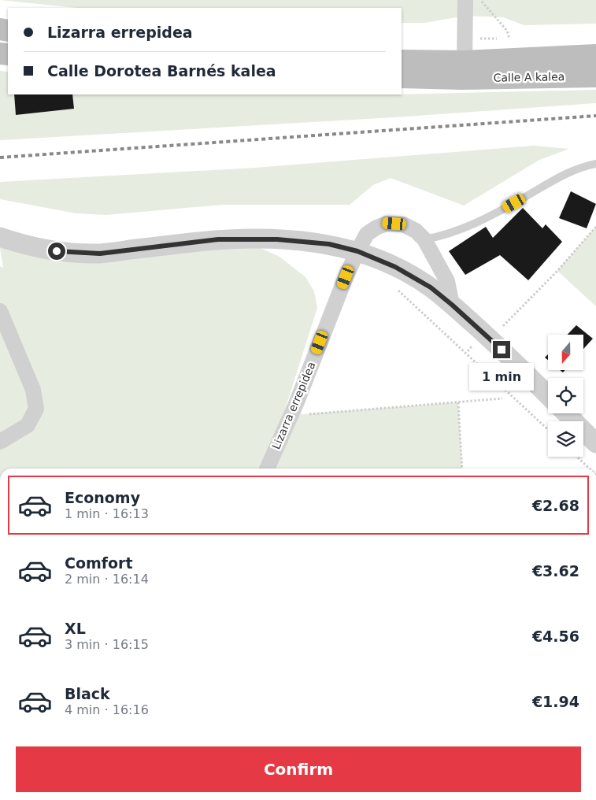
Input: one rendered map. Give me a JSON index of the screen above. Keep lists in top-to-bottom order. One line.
{"streets":{"main road":["Calle A kalea"],"street":["Lizarra errepidea"]},"north":"bottom","page":{"banner":["Lizarra errepidea","Calle Dorotea Barnés kalea"],"bubble":"1 min","list":[{"name":"Economy","note":"1 min · 16:13","value":"€2.68"},{"name":"Comfort","note":"2 min · 16:14","value":"€3.62"},{"name":"XL","note":"3 min · 16:15","value":"€4.56"},{"name":"Black","note":"4 min · 16:16","value":"€1.94"}],"buttons":"Confirm"}}
